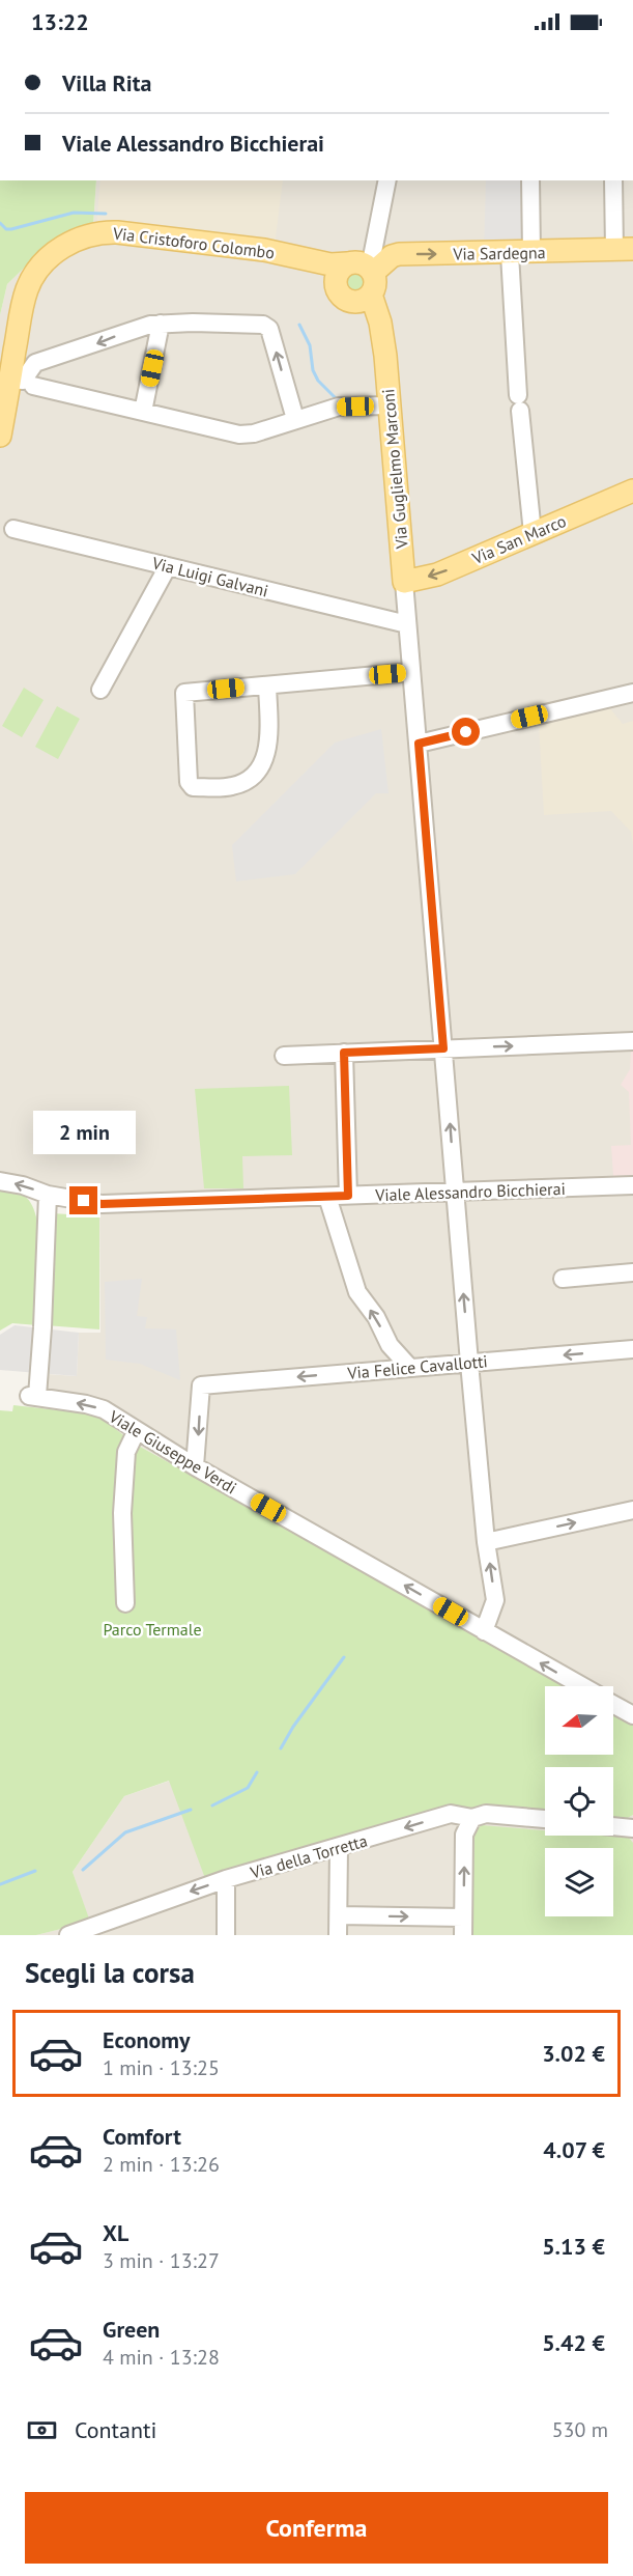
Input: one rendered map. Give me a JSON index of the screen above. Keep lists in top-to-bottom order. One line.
{"streets":{"main road":["Via Cristoforo Colombo","Via Sardegna","Via Guglielmo Marconi","Via San Marco"],"street":["Via Luigi Galvani","Viale Alessandro Bicchierai","Via Felice Cavallotti","Viale Giuseppe Verdi","Via della Torretta"]},"crossings":[["Via Cristoforo Colombo","Via Sardegna"],["Via Cristoforo Colombo","Via Guglielmo Marconi"],["Via Sardegna","Via Guglielmo Marconi"],["Via Guglielmo Marconi","Via San Marco"],["Viale Alessandro Bicchierai","Viale Giuseppe Verdi"],["Via Felice Cavallotti","Viale Giuseppe Verdi"]],"one_way":["Via Sardegna","Via San Marco","Via Felice Cavallotti","Viale Giuseppe Verdi"],"parks":["Parco Termale"],"north":"left","page":{"status":"13:22","banner":["Villa Rita","Viale Alessandro Bicchierai"],"bubble":"2 min","heading":"Scegli la corsa","list":[{"name":"Economy","note":"1 min · 13:25","value":"3.02 €"},{"name":"Comfort","note":"2 min · 13:26","value":"4.07 €"},{"name":"XL","note":"3 min · 13:27","value":"5.13 €"},{"name":"Green","note":"4 min · 13:28","value":"5.42 €"}],"pay":["Contanti","530 m"],"buttons":"Conferma"}}
